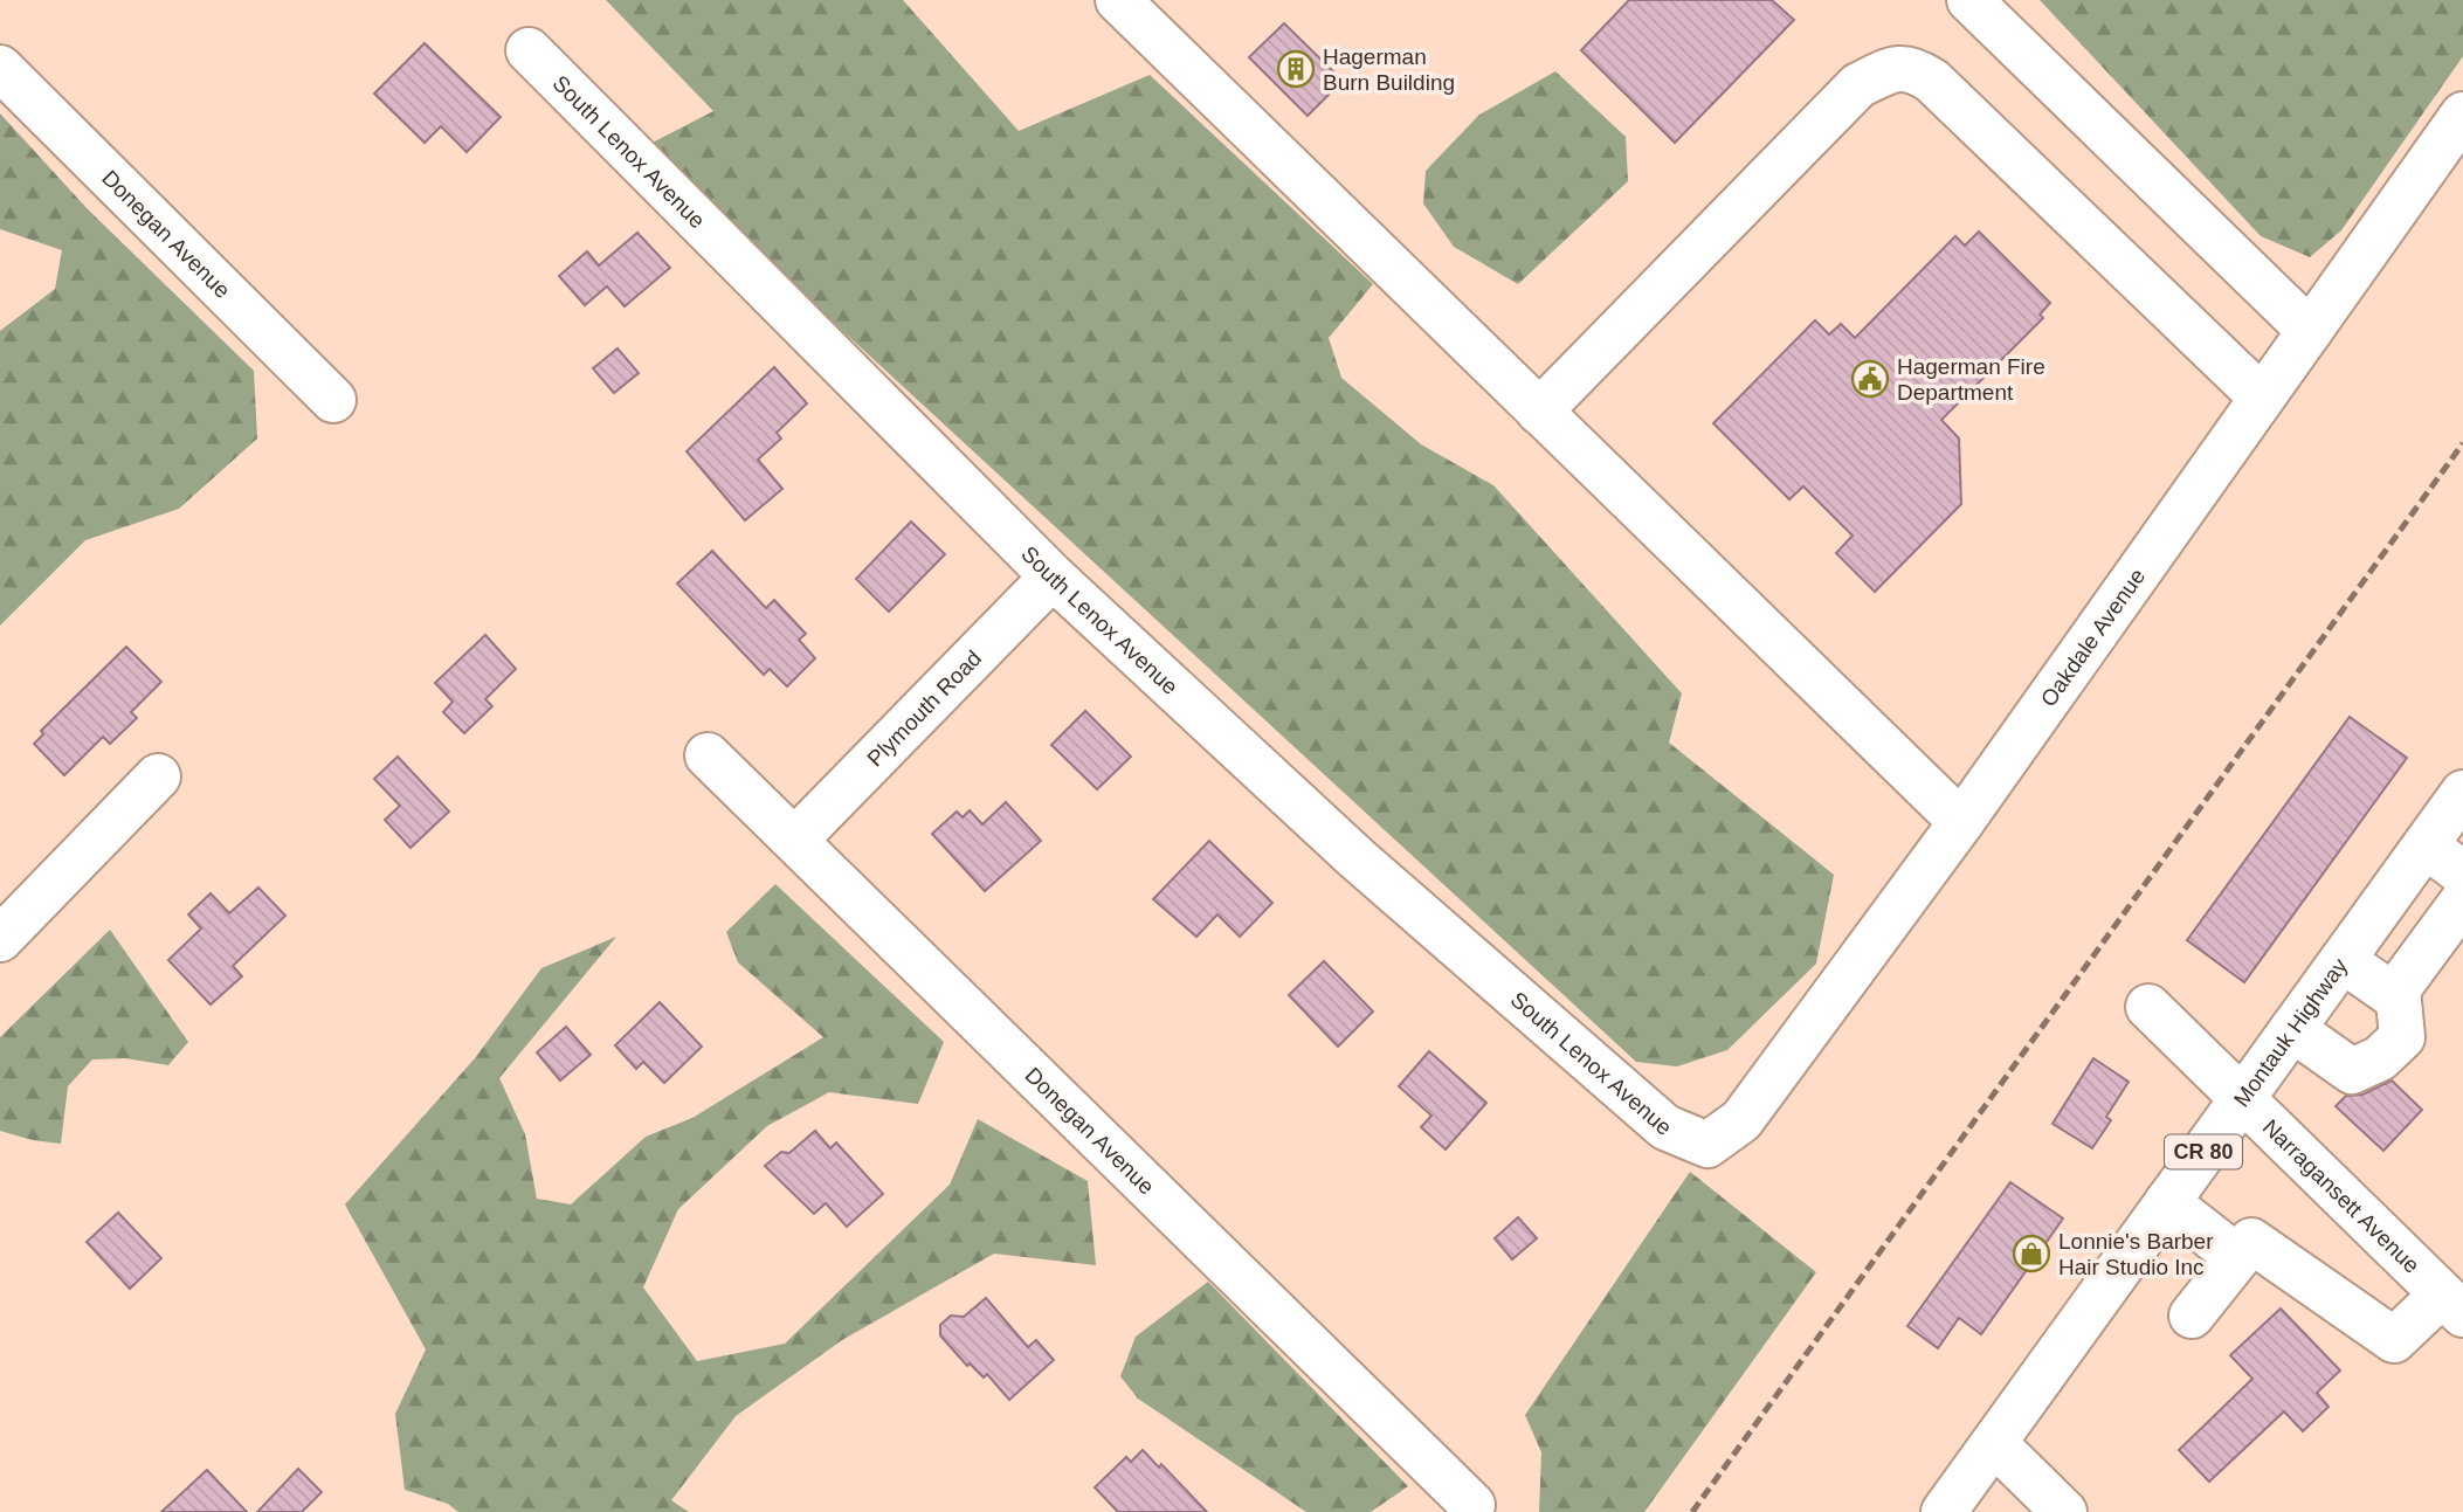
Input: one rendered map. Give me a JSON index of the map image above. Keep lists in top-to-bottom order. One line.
{"streets":{"street":["South Lenox Avenue","Donegan Avenue","Oakdale Avenue","Plymouth Road","Montauk Highway","CR 80","Narragansett Avenue"]},"crossings":[["South Lenox Avenue","Oakdale Avenue"],["South Lenox Avenue","Plymouth Road"],["Donegan Avenue","Plymouth Road"],["Montauk Highway","Narragansett Avenue"]],"places":{"building":["Hagerman Burn Building"],"public building":["Hagerman Fire Department"],"shop":["Lonnie's Barber Hair Studio Inc"]}}
